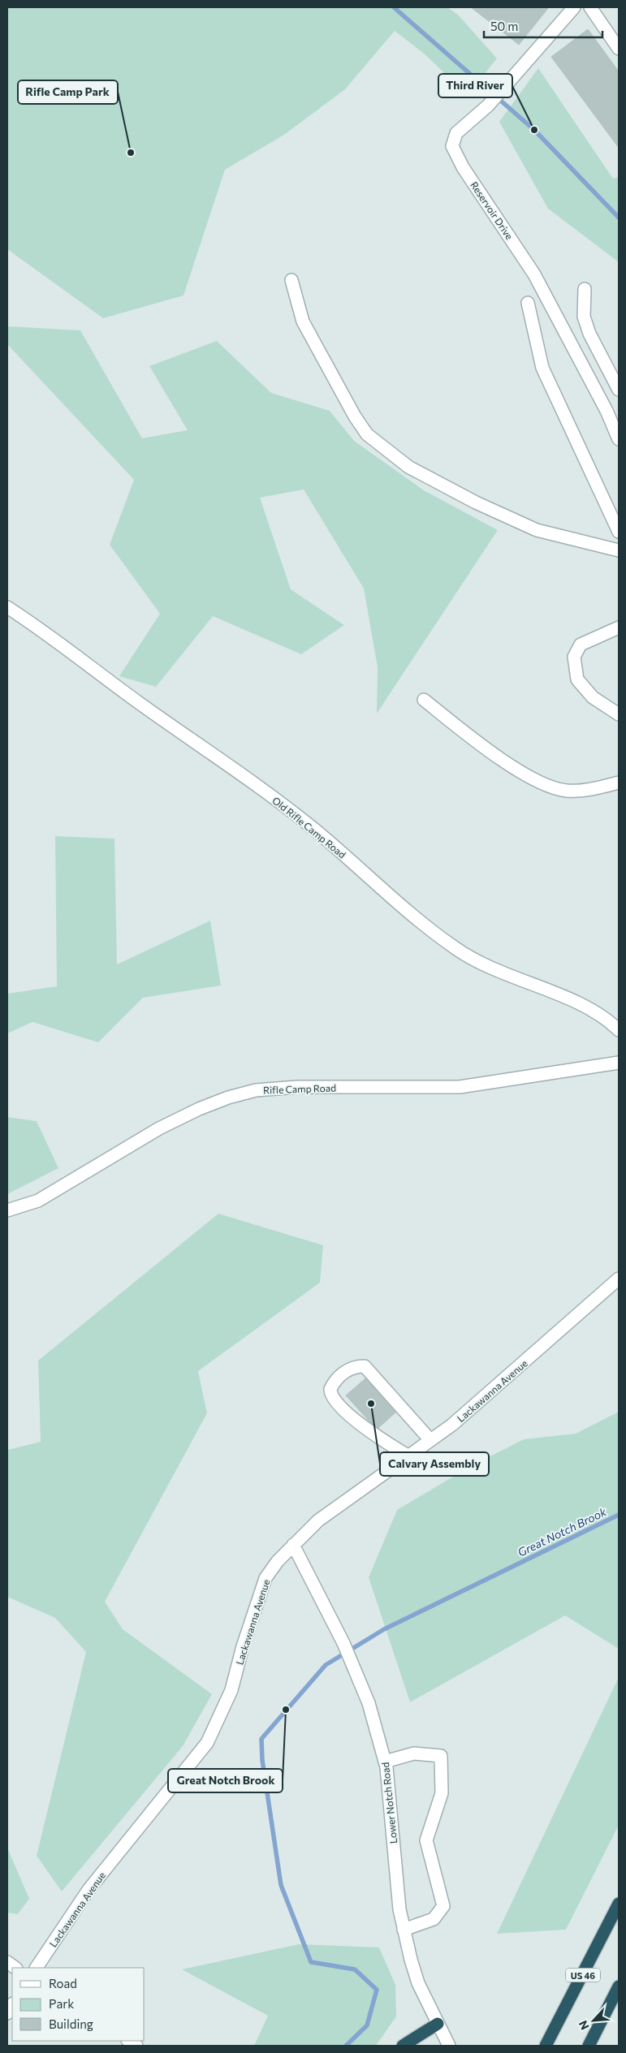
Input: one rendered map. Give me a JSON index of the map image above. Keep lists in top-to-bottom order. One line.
{"streets":{"highway":["US 46"],"street":["Reservoir Drive","Old Rifle Camp Road","Rifle Camp Road","Lackawanna Avenue","Lower Notch Road"]},"crossings":[["Lackawanna Avenue","Lower Notch Road"]],"water":["Great Notch Brook"],"places":["Third River","Rifle Camp Park","Calvary Assembly","Great Notch Brook"],"legend":["Road","Park","Building"],"scale_bar":"50 m","north":"bottom left"}
